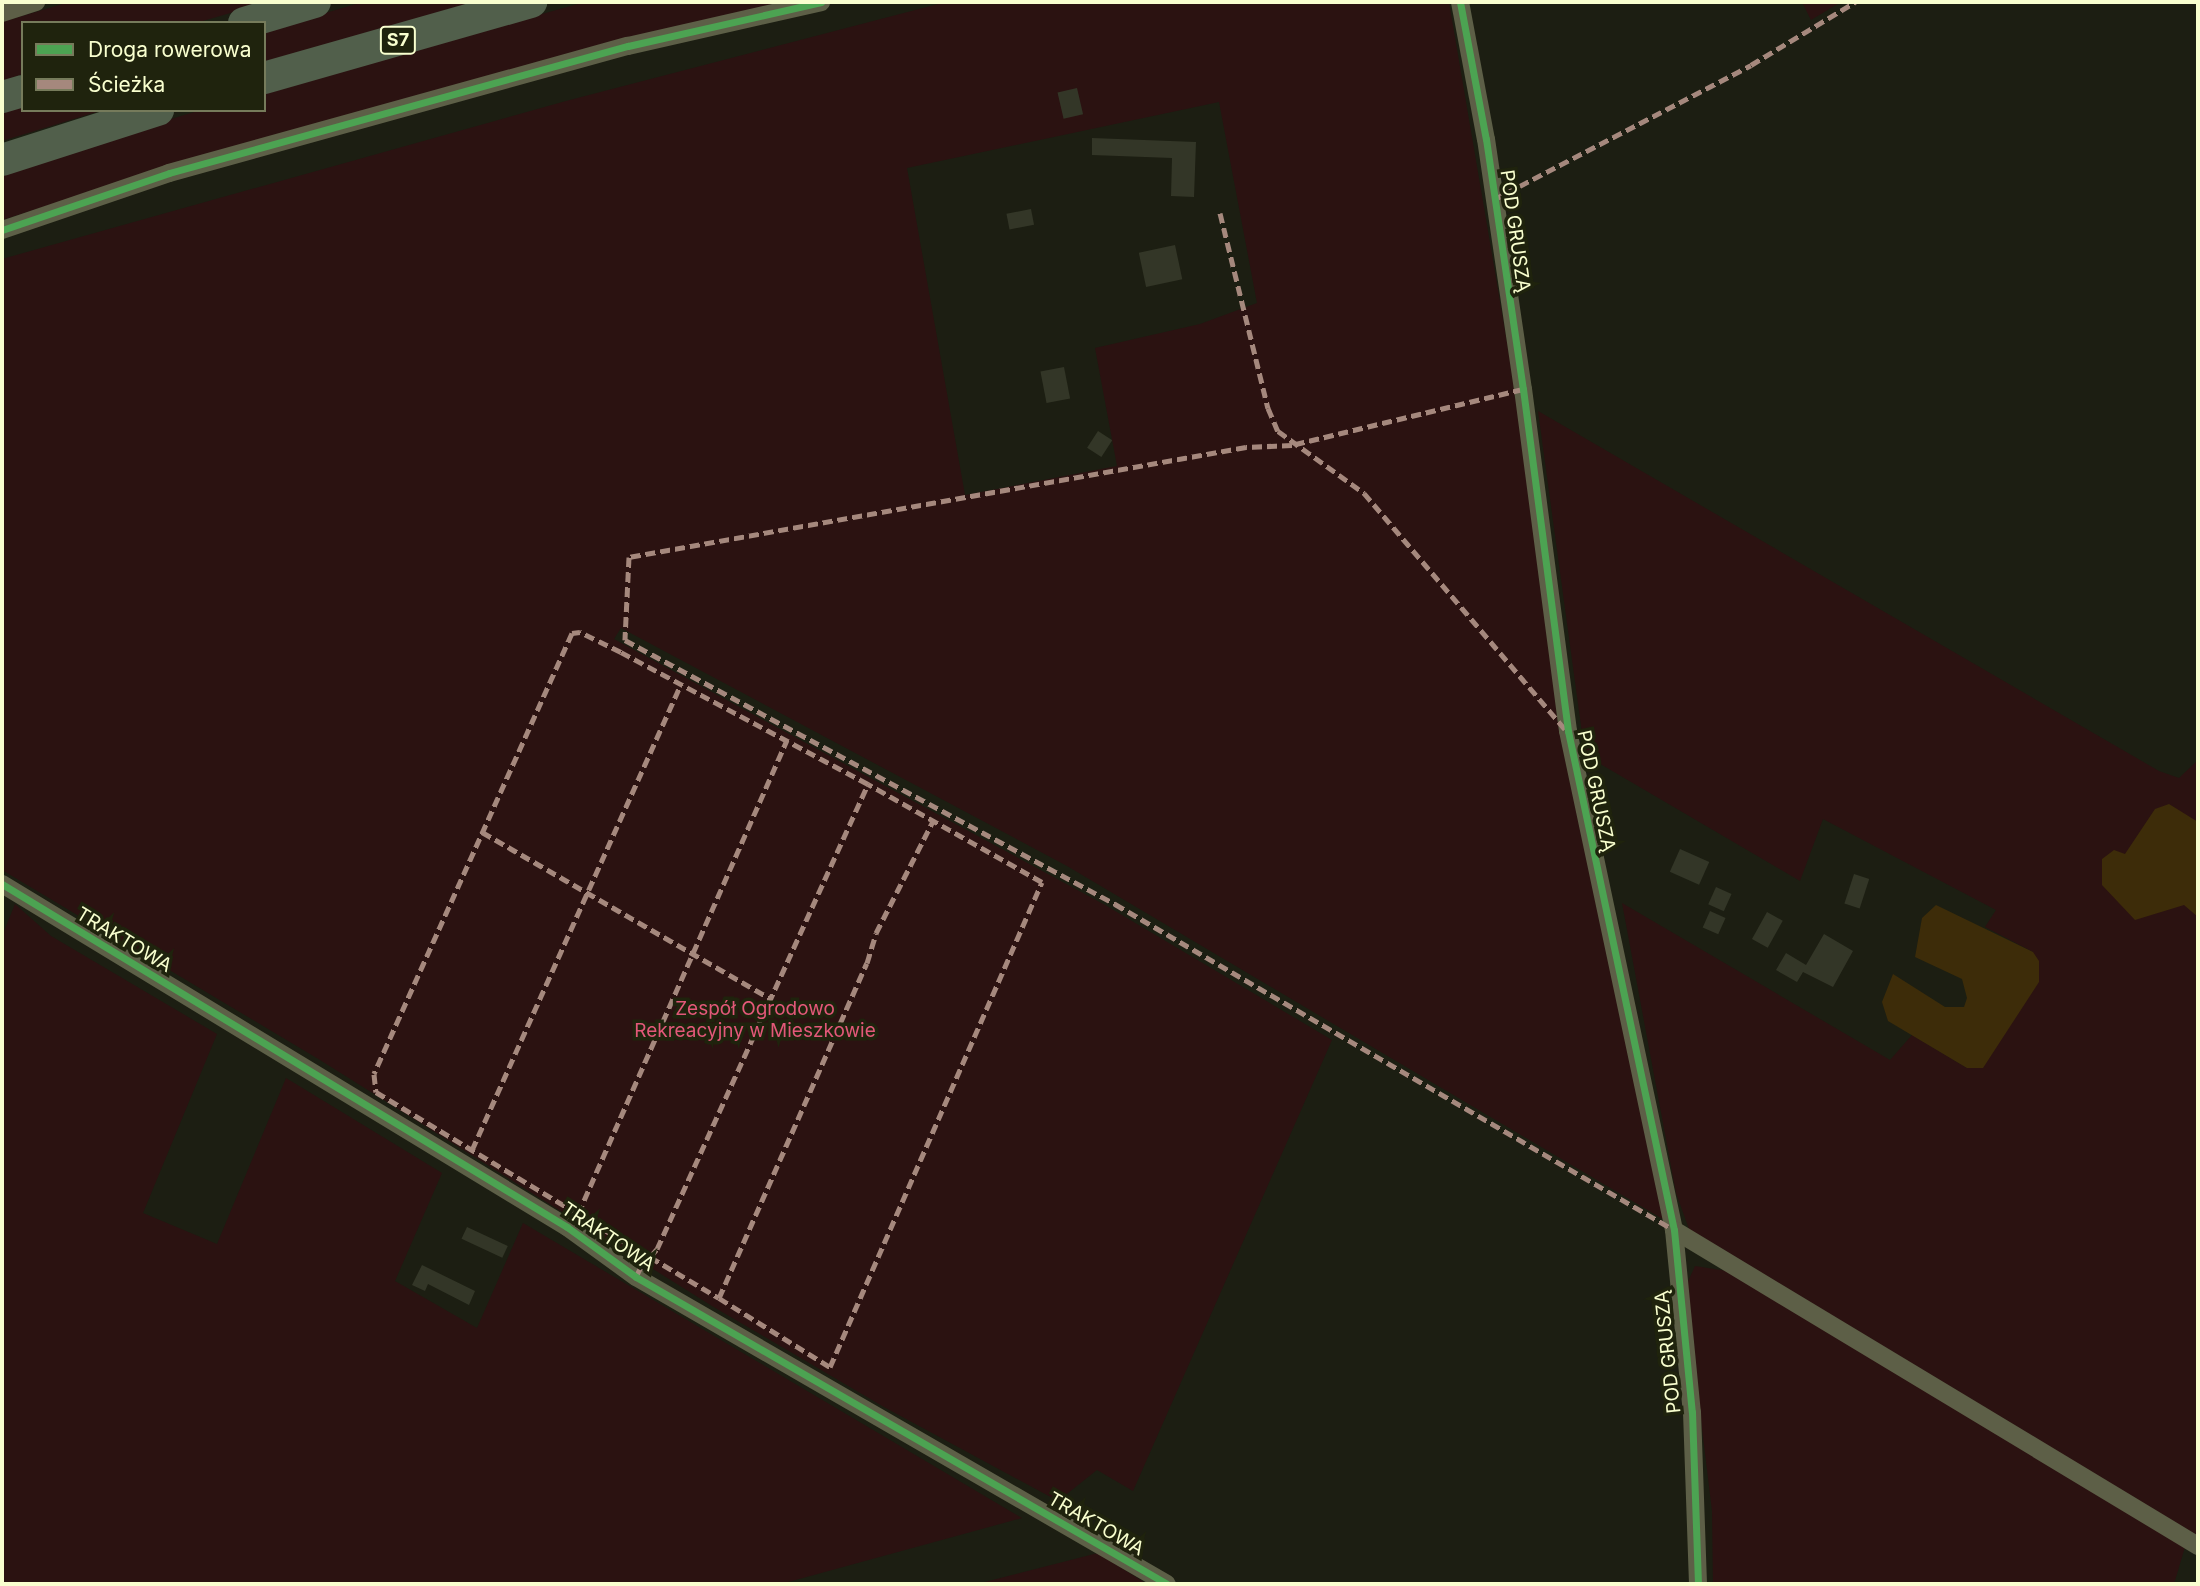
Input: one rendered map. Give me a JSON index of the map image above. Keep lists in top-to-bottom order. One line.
{"streets":{"highway":["S7"],"street":["POD GRUSZĄ","TRAKTOWA"]},"parks":["Zespół Ogrodowo Rekreacyjny w Mieszkowie"],"legend":["Droga rowerowa","Ścieżka"]}
